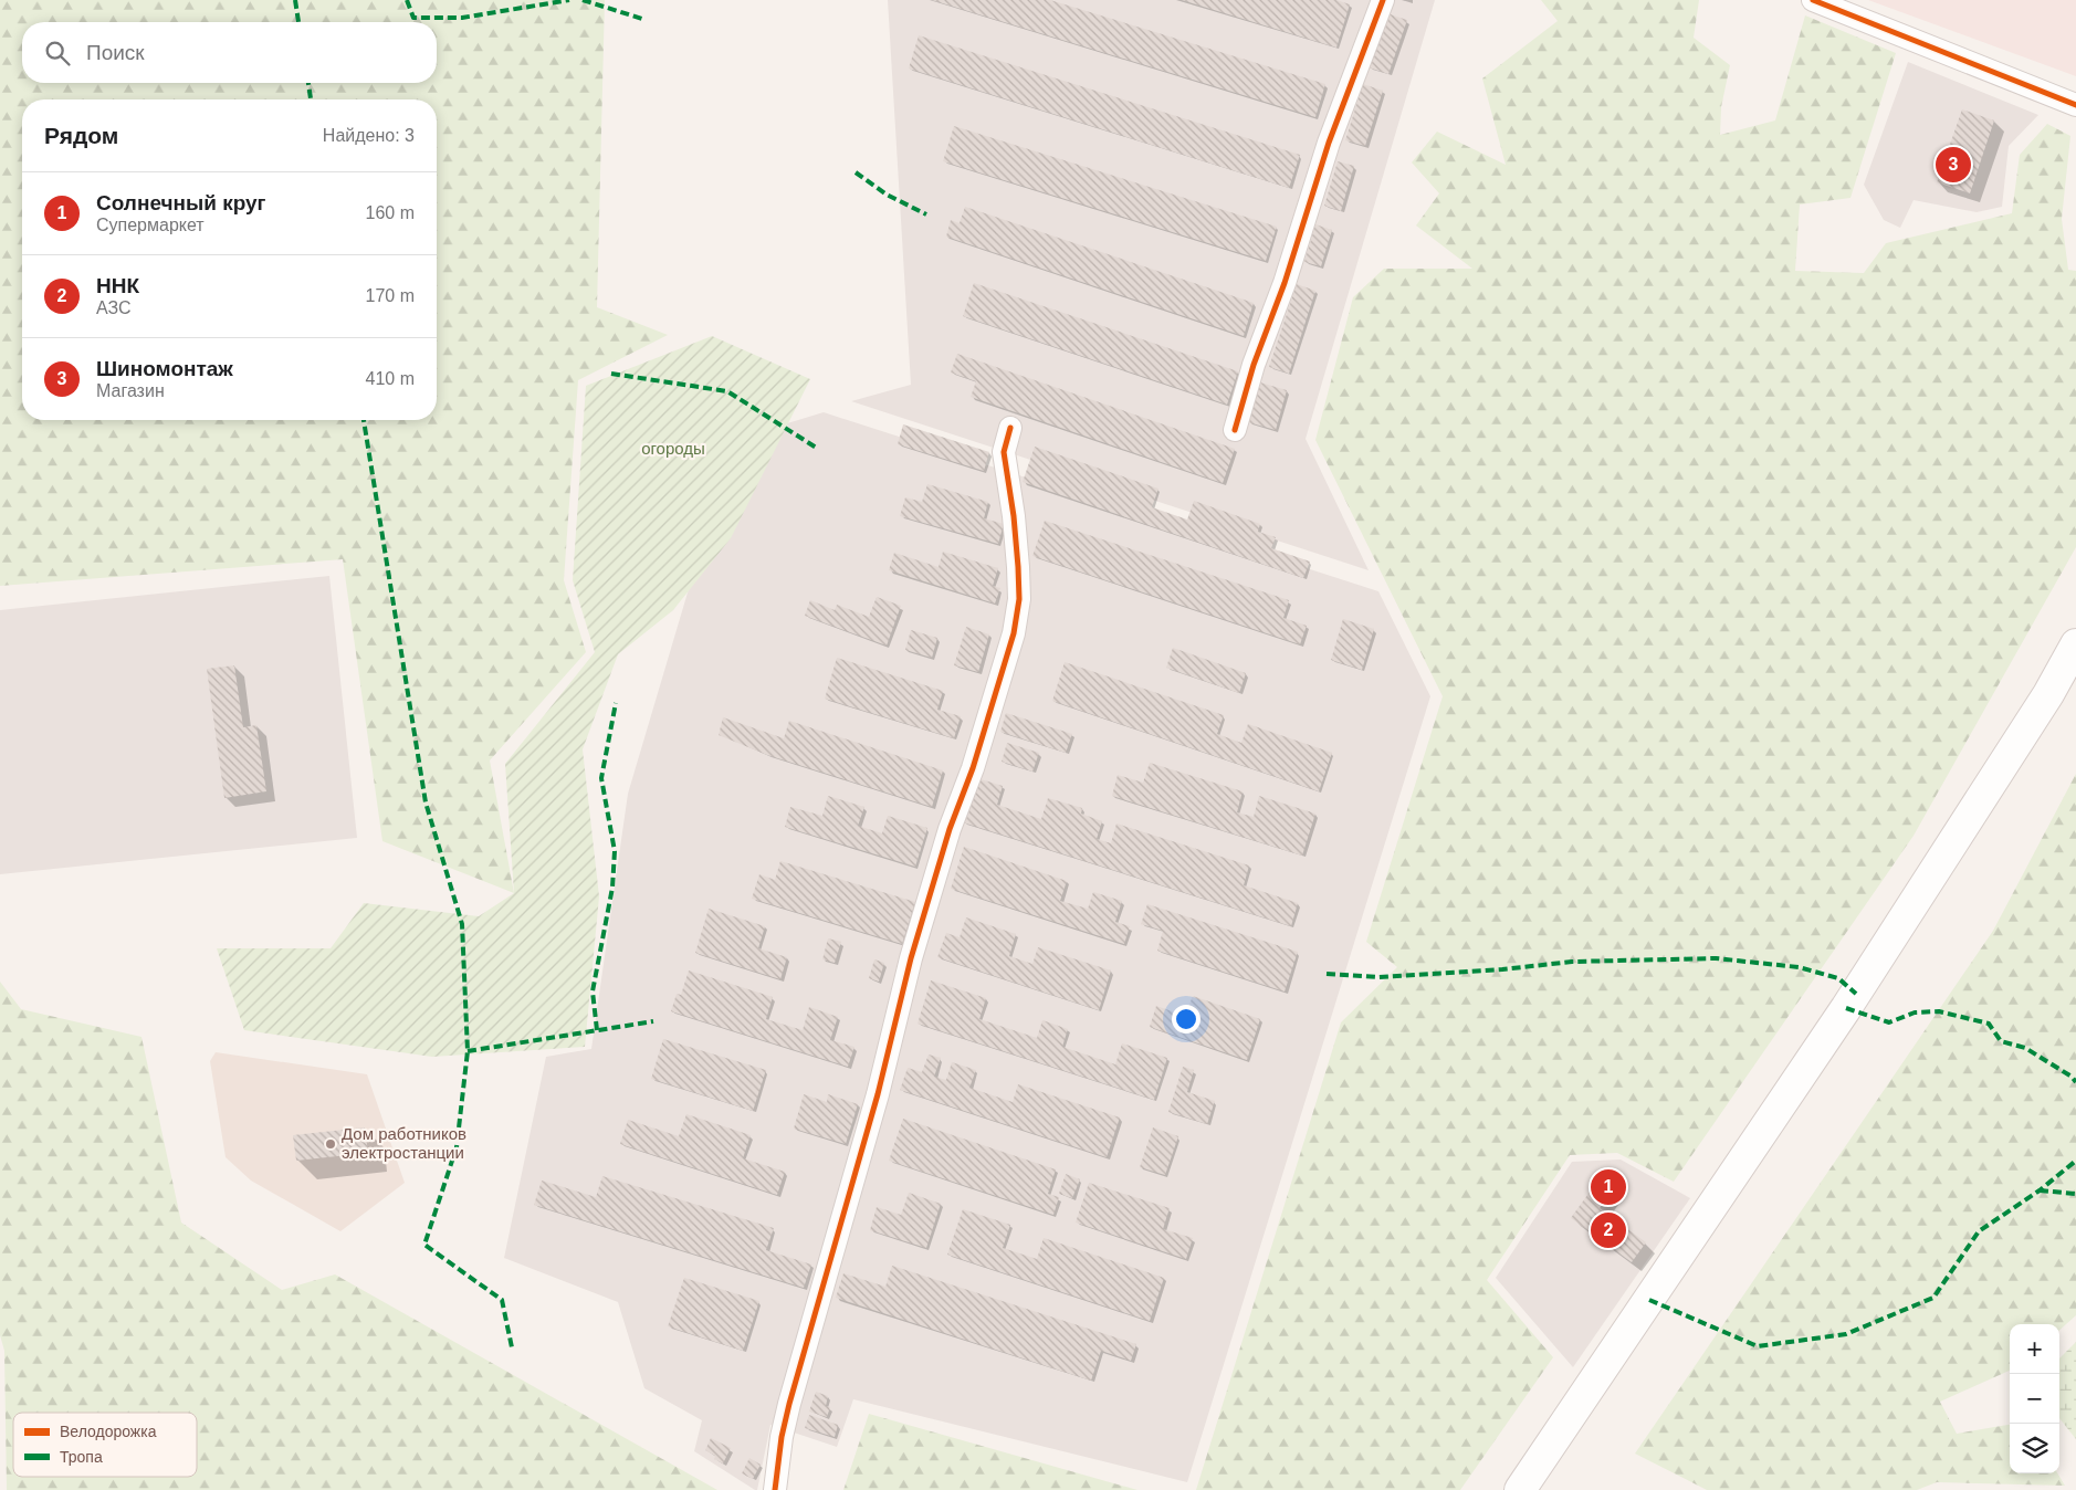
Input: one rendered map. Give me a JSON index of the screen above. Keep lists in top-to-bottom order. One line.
{"parks":["огороды"],"places":["Дом работников электростанции"],"legend":["Велодорожка","Тропа"],"page":{"search":"Поиск","heading":["Рядом","Найдено: 3"],"pins":["3","1","2"],"list":[{"mark":"1","name":"Солнечный круг","note":"Супермаркет","value":"160 m"},{"mark":"2","name":"ННК","note":"АЗС","value":"170 m"},{"mark":"3","name":"Шиномонтаж","note":"Магазин","value":"410 m"}],"map_buttons":["+","−"]}}
